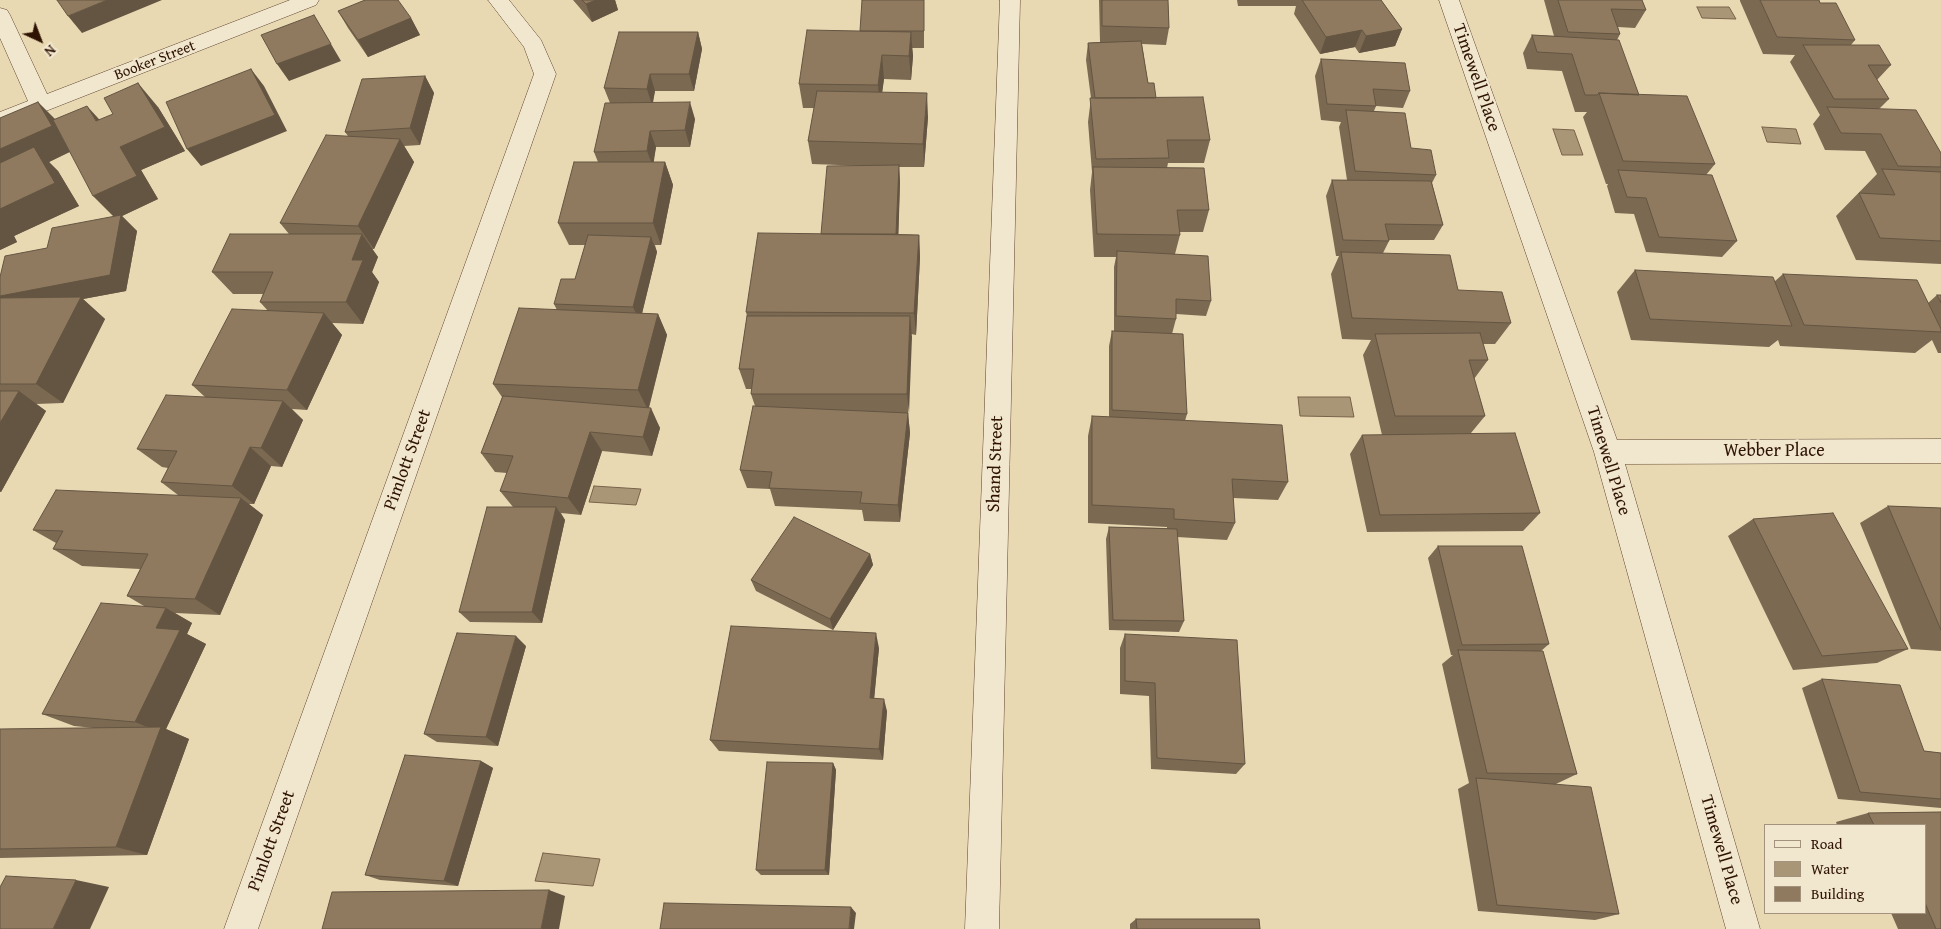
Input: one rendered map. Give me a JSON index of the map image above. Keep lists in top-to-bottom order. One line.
{"streets":{"street":["Booker Street","Timewell Place","Webber Place","Pimlott Street","Shand Street"]},"crossings":[["Timewell Place","Webber Place"]],"legend":["Road","Water","Building"],"north":"bottom right"}
